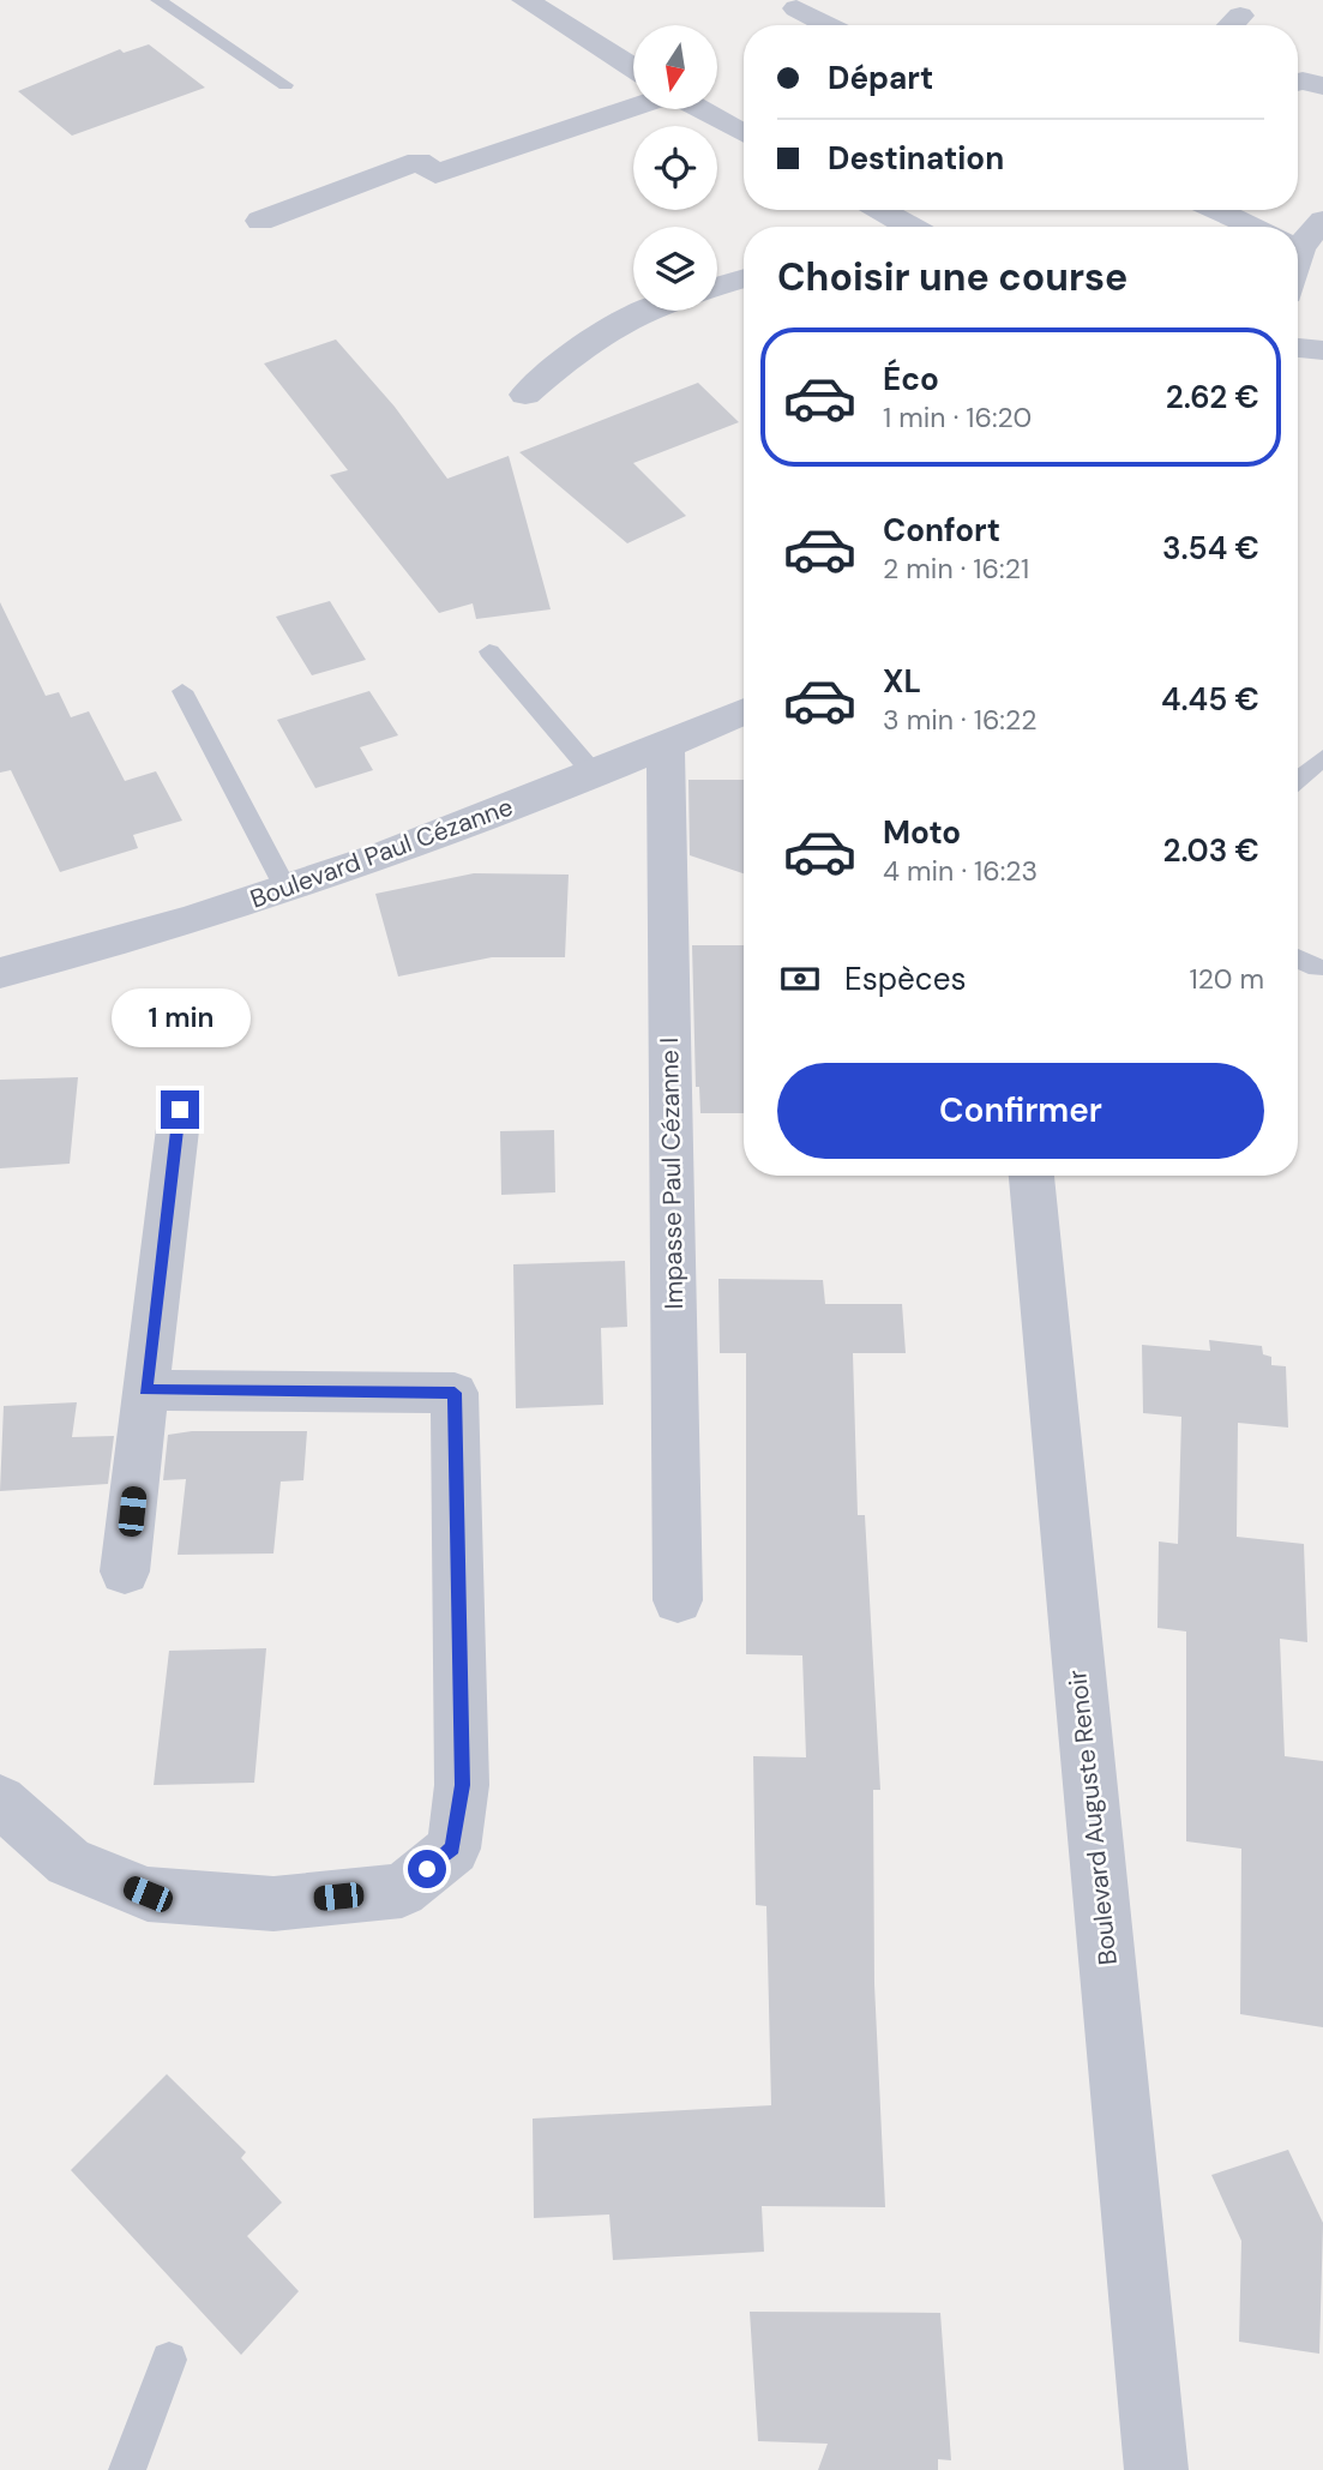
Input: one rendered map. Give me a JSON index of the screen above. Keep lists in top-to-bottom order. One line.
{"streets":{"street":["Boulevard Paul Cézanne","Impasse Paul Cézanne I","Boulevard Auguste Renoir"]},"crossings":[["Boulevard Paul Cézanne","Impasse Paul Cézanne I"]],"north":"bottom","page":{"banner":["Départ","Destination"],"heading":"Choisir une course","list":[{"name":"Éco","note":"1 min · 16:20","value":"2.62 €"},{"name":"Confort","note":"2 min · 16:21","value":"3.54 €"},{"name":"XL","note":"3 min · 16:22","value":"4.45 €"},{"name":"Moto","note":"4 min · 16:23","value":"2.03 €"}],"pay":["Espèces","120 m"],"bubble":"1 min","buttons":"Confirmer"}}
